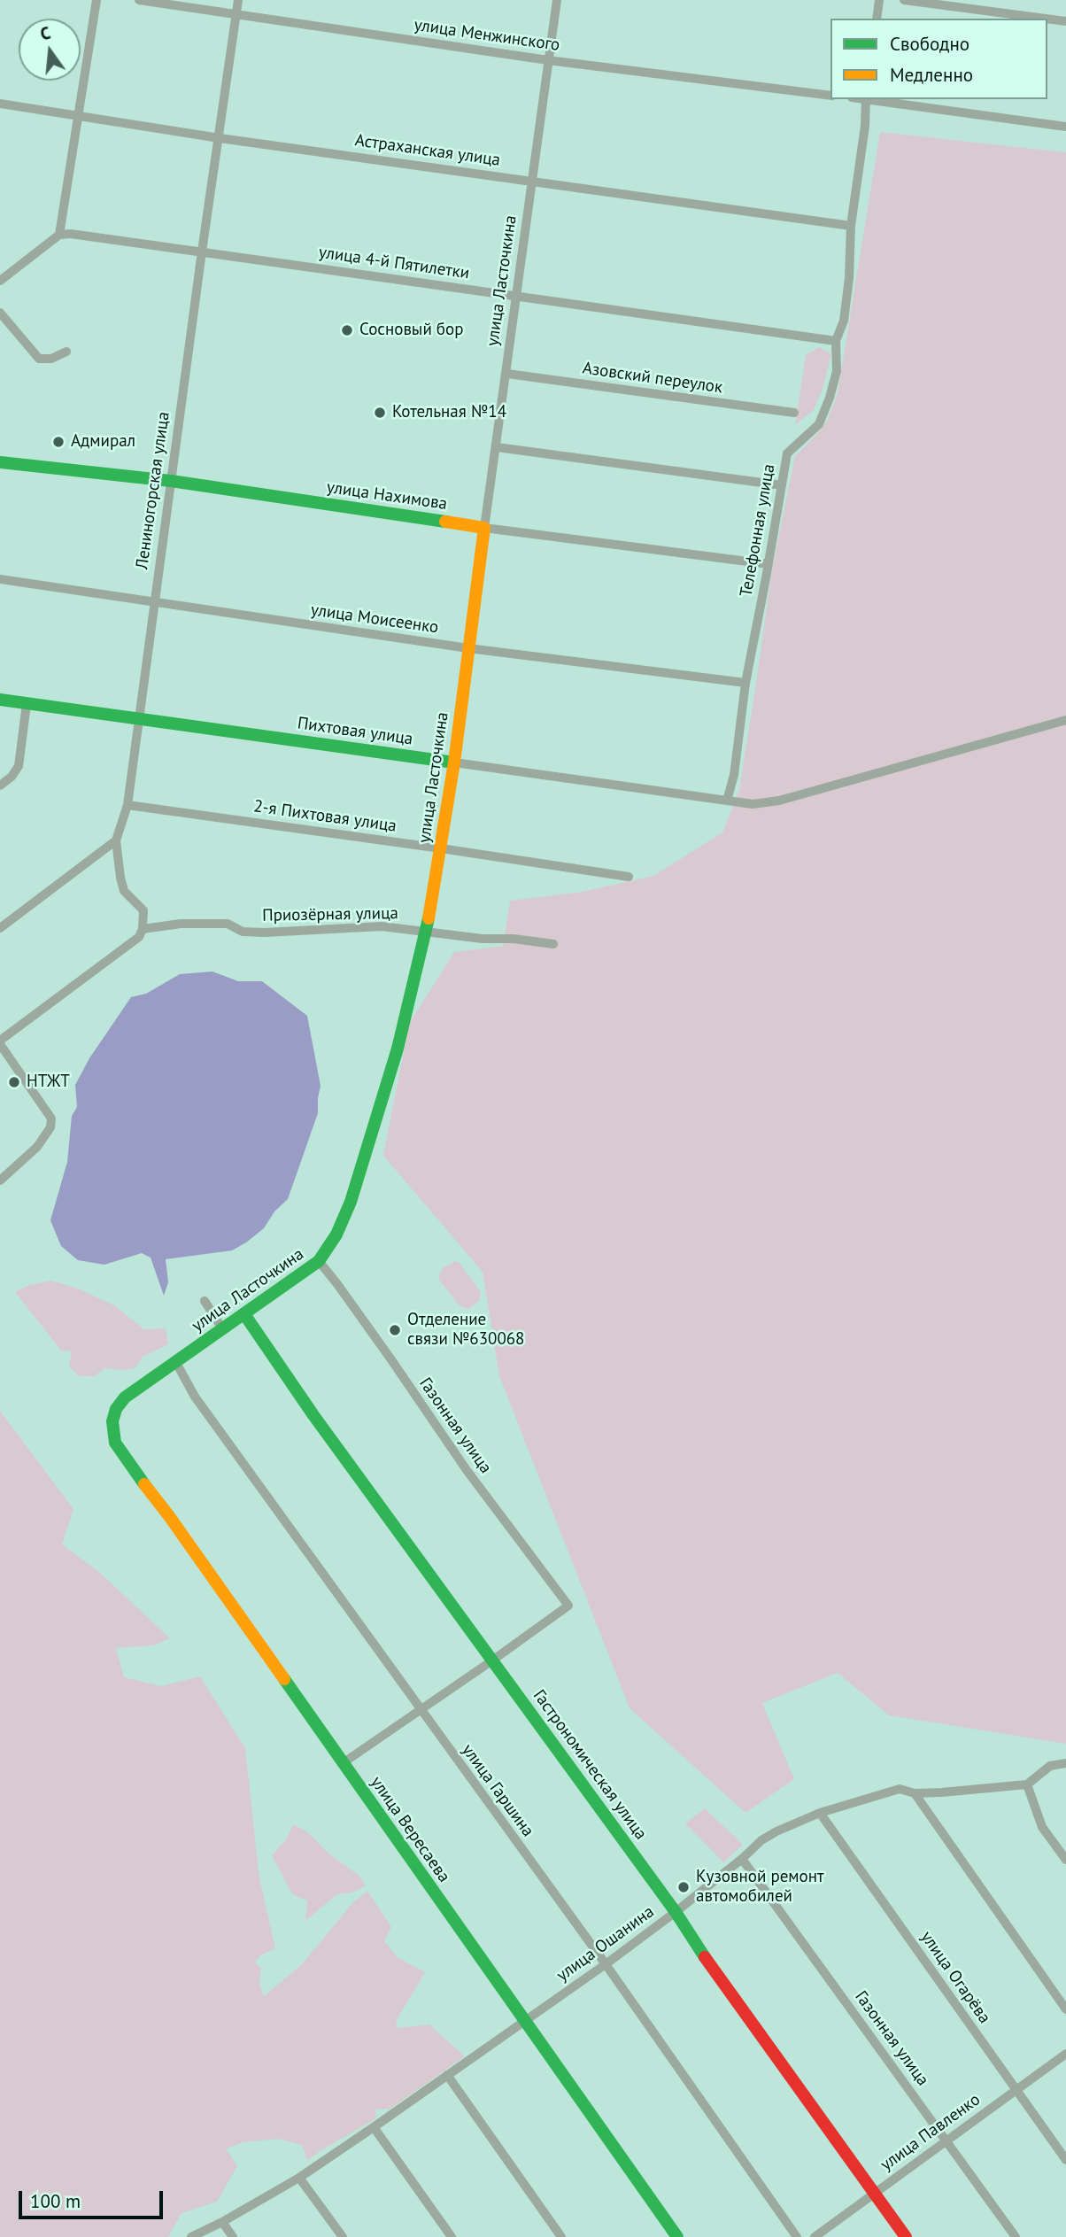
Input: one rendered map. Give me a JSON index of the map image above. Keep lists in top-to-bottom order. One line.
{"streets":{"street":["улица Менжинского","Астраханская улица","улица 4-й Пятилетки","улица Ласточкина","Азовский переулок","Лениногорская улица","улица Нахимова","Телефонная улица","улица Моисеенко","Пихтовая улица","2-я Пихтовая улица","Приозёрная улица","Газонная улица","Гастрономическая улица","улица Гаршина","улица Вересаева","улица Ошанина","улица Огарёва","улица Павленко"]},"crossings":[["улица Менжинского","улица Ласточкина"],["улица Менжинского","Лениногорская улица"],["Астраханская улица","улица Ласточкина"],["Астраханская улица","Лениногорская улица"],["Астраханская улица","Телефонная улица"],["улица 4-й Пятилетки","улица Ласточкина"],["улица 4-й Пятилетки","Лениногорская улица"],["улица 4-й Пятилетки","Телефонная улица"],["улица Ласточкина","Азовский переулок"],["улица Ласточкина","улица Нахимова"],["улица Ласточкина","улица Моисеенко"],["улица Ласточкина","Пихтовая улица"],["улица Ласточкина","2-я Пихтовая улица"],["улица Ласточкина","Приозёрная улица"],["улица Ласточкина","Газонная улица"],["улица Ласточкина","Гастрономическая улица"],["улица Ласточкина","улица Гаршина"],["улица Ласточкина","улица Вересаева"],["Лениногорская улица","улица Нахимова"],["Лениногорская улица","улица Моисеенко"],["Лениногорская улица","Пихтовая улица"],["Лениногорская улица","2-я Пихтовая улица"],["улица Нахимова","Телефонная улица"],["Телефонная улица","улица Моисеенко"],["Телефонная улица","Пихтовая улица"],["Газонная улица","Гастрономическая улица"],["Газонная улица","улица Ошанина"],["Газонная улица","улица Павленко"],["Гастрономическая улица","улица Ошанина"],["Гастрономическая улица","улица Павленко"],["улица Гаршина","улица Ошанина"],["улица Вересаева","улица Ошанина"],["улица Ошанина","улица Огарёва"],["улица Огарёва","улица Павленко"]],"places":["Сосновый бор","Котельная №14","Адмирал","НТЖТ","Отделение связи №630068","Кузовной ремонт автомобилей"],"legend":["Свободно","Медленно"],"scale_bar":"100 m","north":"top"}
